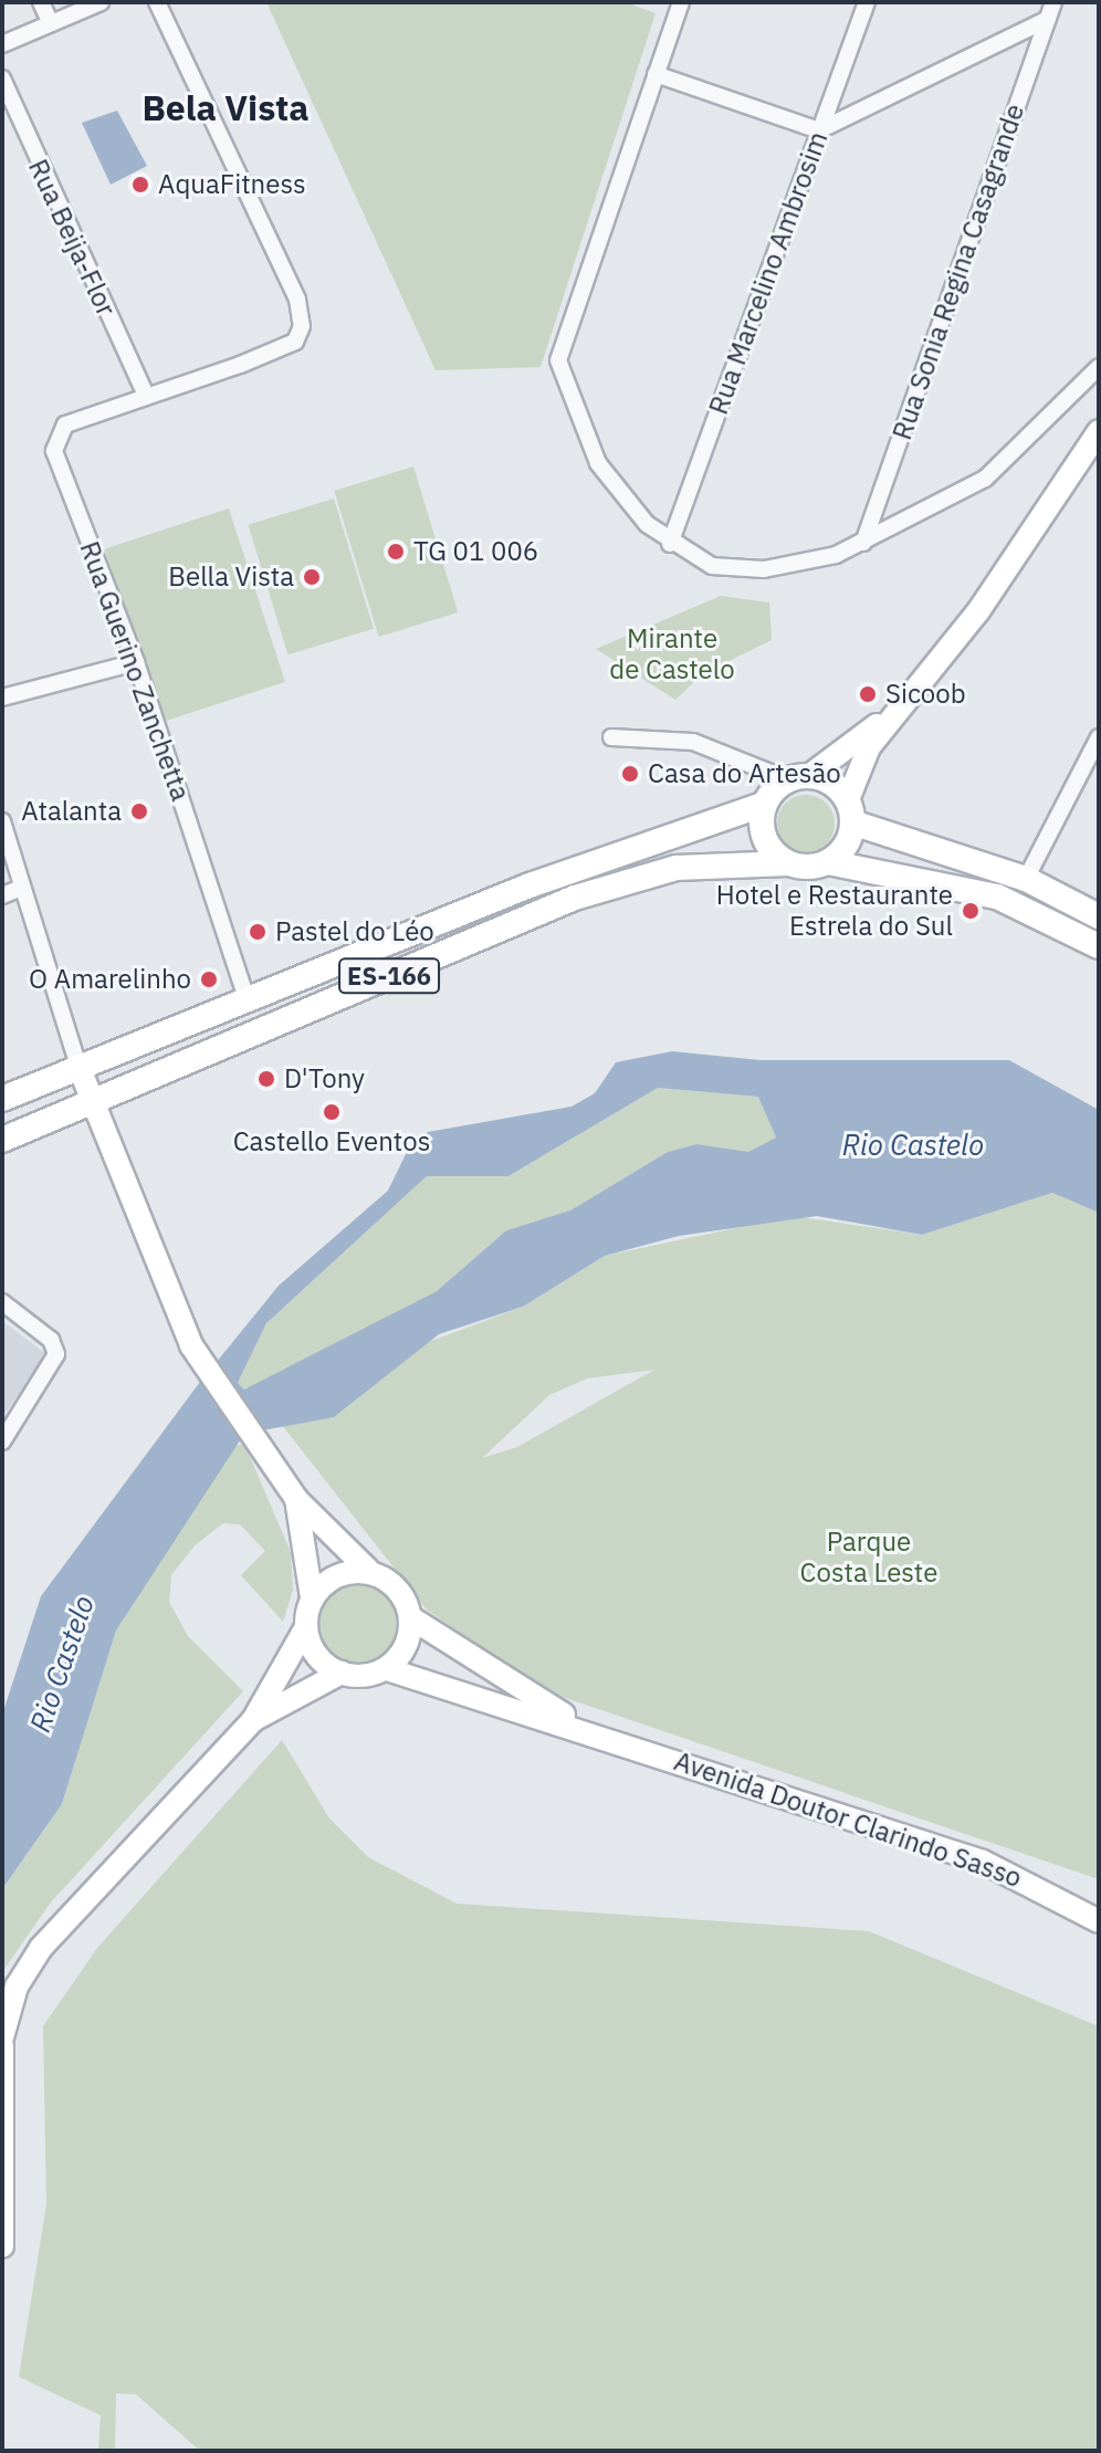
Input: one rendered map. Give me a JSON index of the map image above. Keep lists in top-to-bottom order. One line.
{"streets":{"main road":["ES-166","Avenida Doutor Clarindo Sasso"],"street":["Rua Beija-Flor","Rua Sonia Regina Casagrande","Rua Marcelino Ambrosim","Rua Guerino Zanchetta"]},"crossings":[["Rua Beija-Flor","Rua Guerino Zanchetta"],["Rua Guerino Zanchetta","ES-166"],["ES-166","Avenida Doutor Clarindo Sasso"]],"districts":["Bela Vista"],"water":["Rio Castelo"],"parks":["Mirante de Castelo","Parque Costa Leste"],"places":["AquaFitness","TG 01 006","Bella Vista","Sicoob","Casa do Artesão","Atalanta","Hotel e Restaurante Estrela do Sul","Pastel do Léo","O Amarelinho","D'Tony","Castello Eventos"]}
